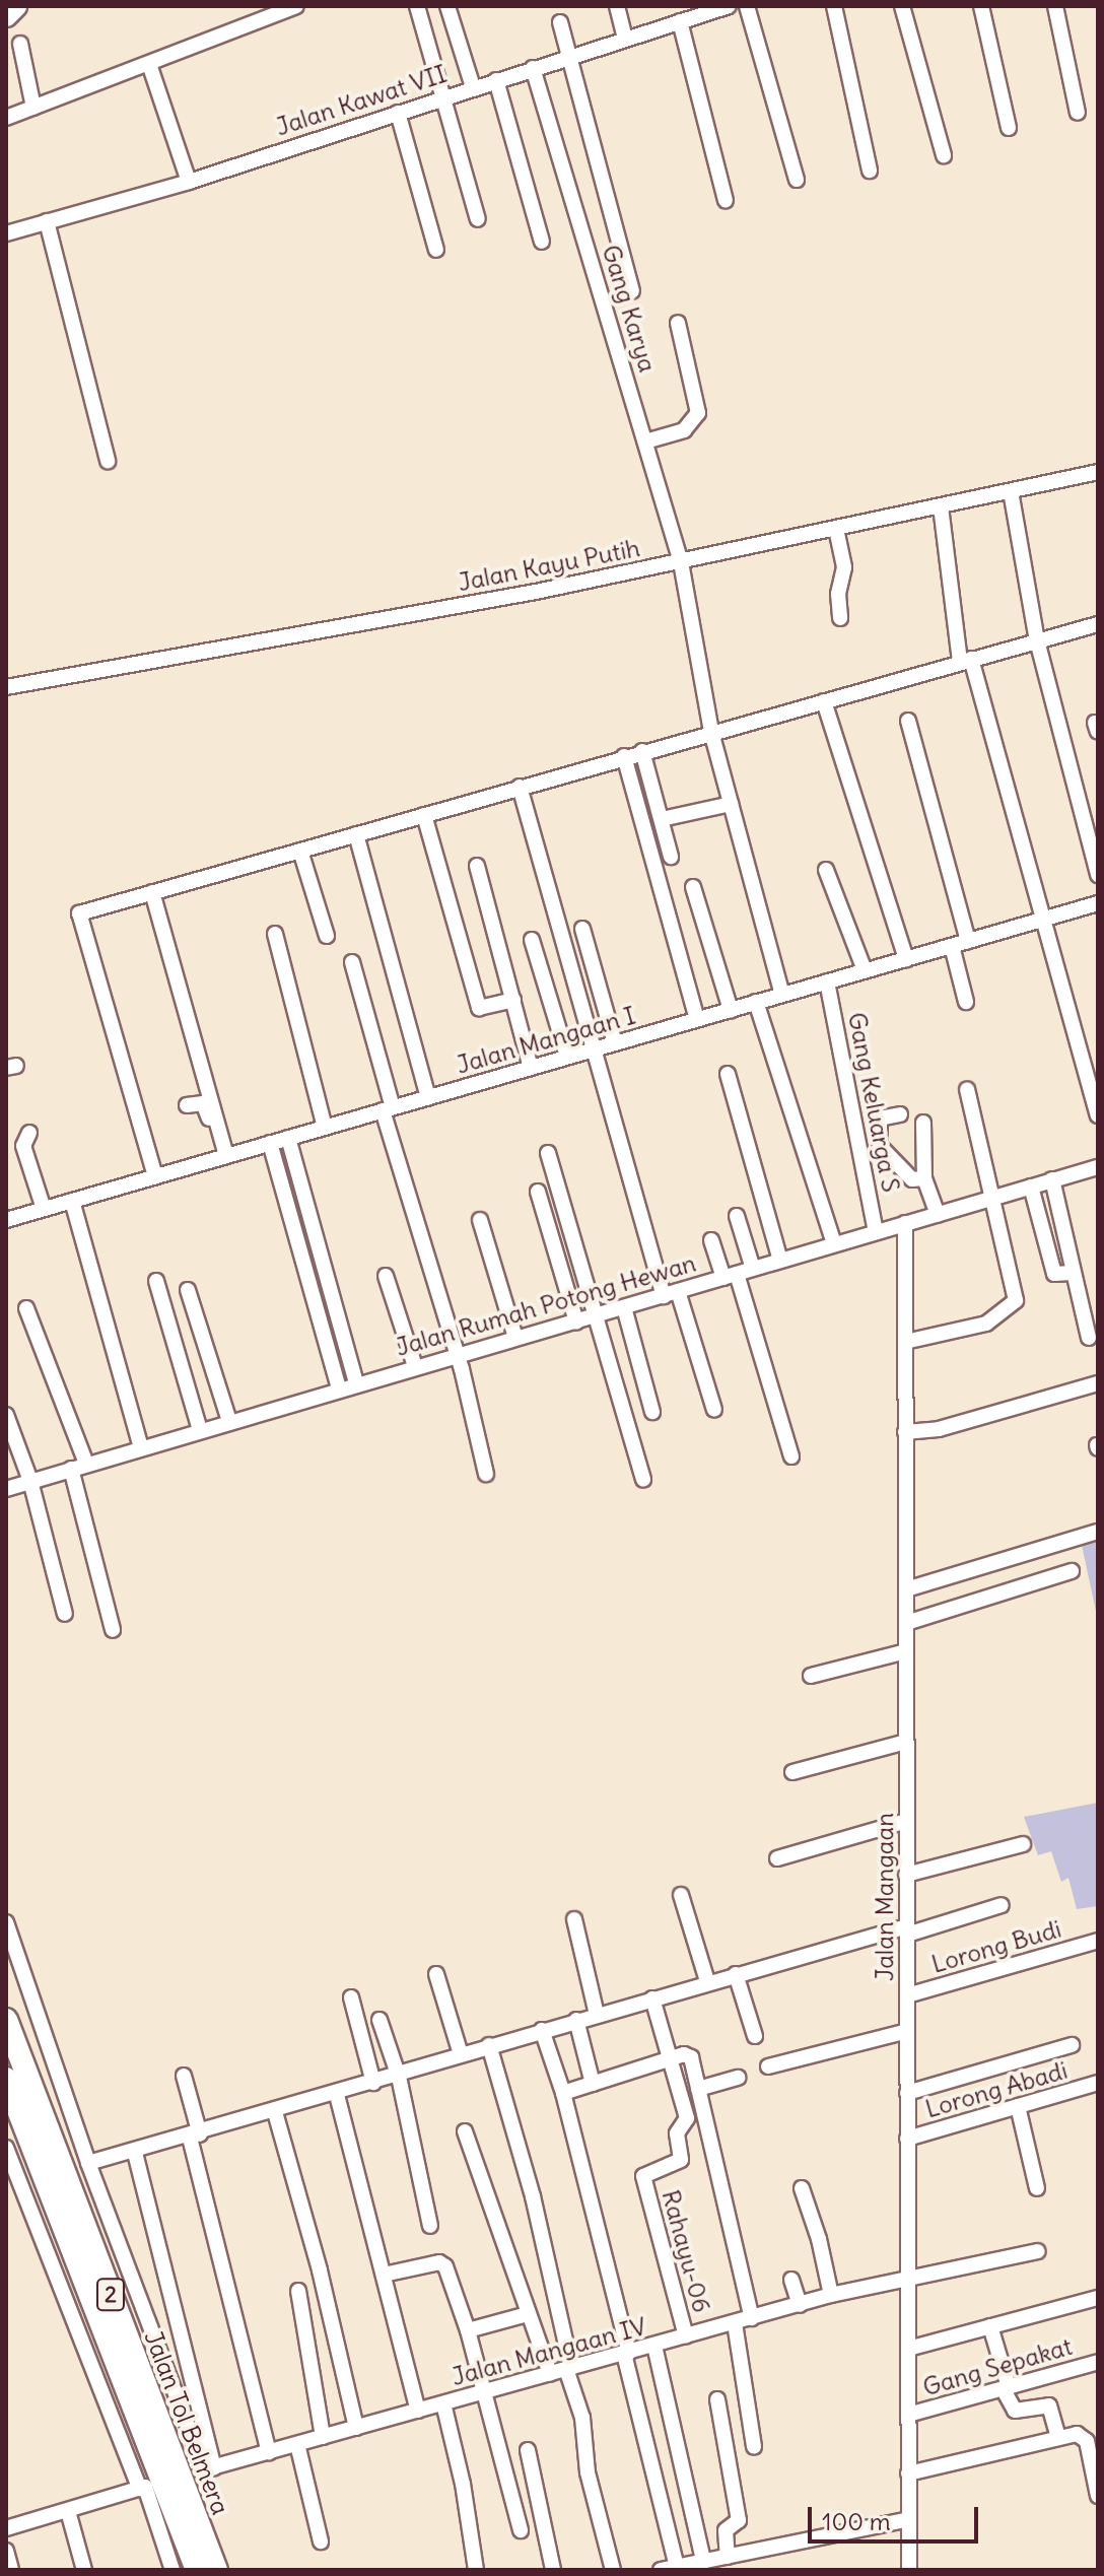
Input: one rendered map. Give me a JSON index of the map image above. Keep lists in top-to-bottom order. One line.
{"streets":{"highway":["2","Jalan Tol Belmera"],"street":["Jalan Kawat VII","Gang Karya","Jalan Kayu Putih","Jalan Mangaan I","Gang Keluarga S","Jalan Rumah Potong Hewan","Jalan Mangaan","Lorong Budi","Lorong Abadi","Rahayu-06","Jalan Mangaan IV","Gang Sepakat"]},"crossings":[["Jalan Kawat VII","Gang Karya"],["Gang Karya","Jalan Kayu Putih"],["Gang Karya","Jalan Mangaan I"],["Jalan Mangaan I","Gang Keluarga S"],["Gang Keluarga S","Jalan Rumah Potong Hewan"],["Jalan Rumah Potong Hewan","Jalan Mangaan"],["Jalan Mangaan","Lorong Budi"],["Jalan Mangaan","Lorong Abadi"],["Jalan Mangaan","Jalan Mangaan IV"],["Jalan Mangaan","Gang Sepakat"],["Rahayu-06","Jalan Mangaan IV"]],"scale_bar":"100 m"}
